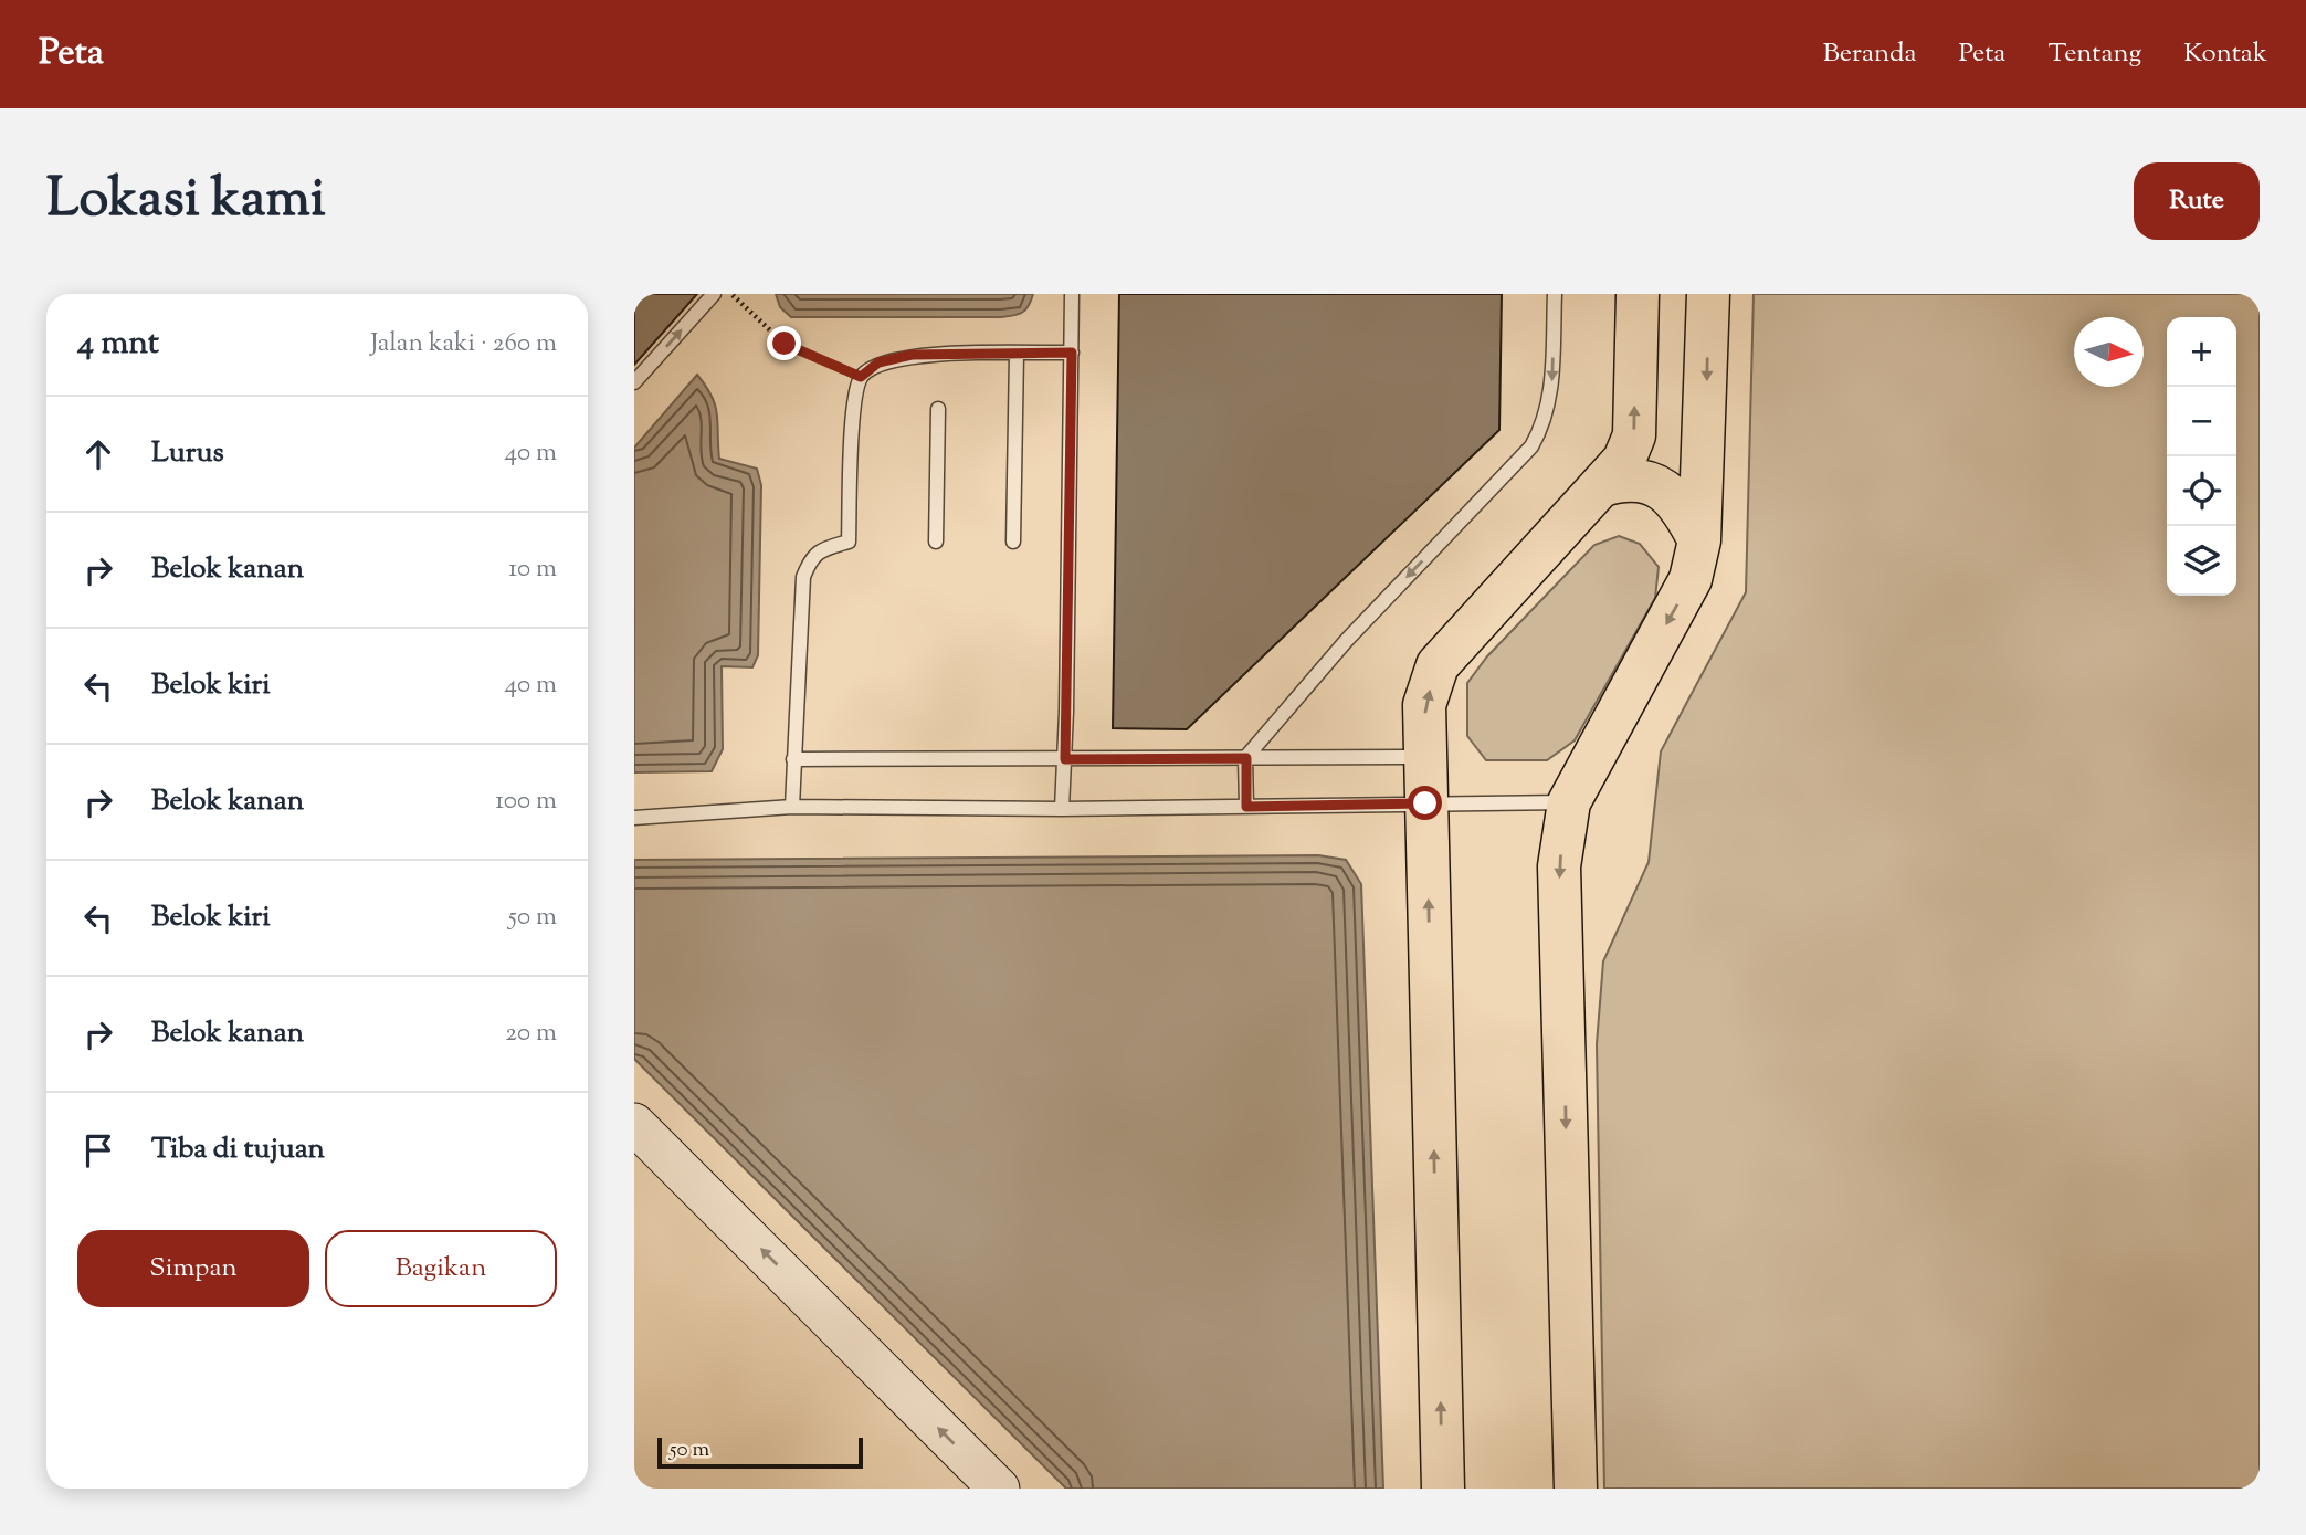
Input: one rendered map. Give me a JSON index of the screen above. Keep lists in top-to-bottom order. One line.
{"scale_bar":"50 m","north":"right","page":{"header":"Peta","nav":["Beranda","Peta","Tentang","Kontak"],"title":"Lokasi kami","buttons":["Rute",["Simpan","Bagikan"]],"heading":["4 mnt","Jalan kaki · 260 m"],"map_buttons":["+","−"],"list":[["Lurus","40 m"],["Belok kanan","10 m"],["Belok kiri","40 m"],["Belok kanan","100 m"],["Belok kiri","50 m"],["Belok kanan","20 m"],"Tiba di tujuan"],"scale":"50 m"}}
